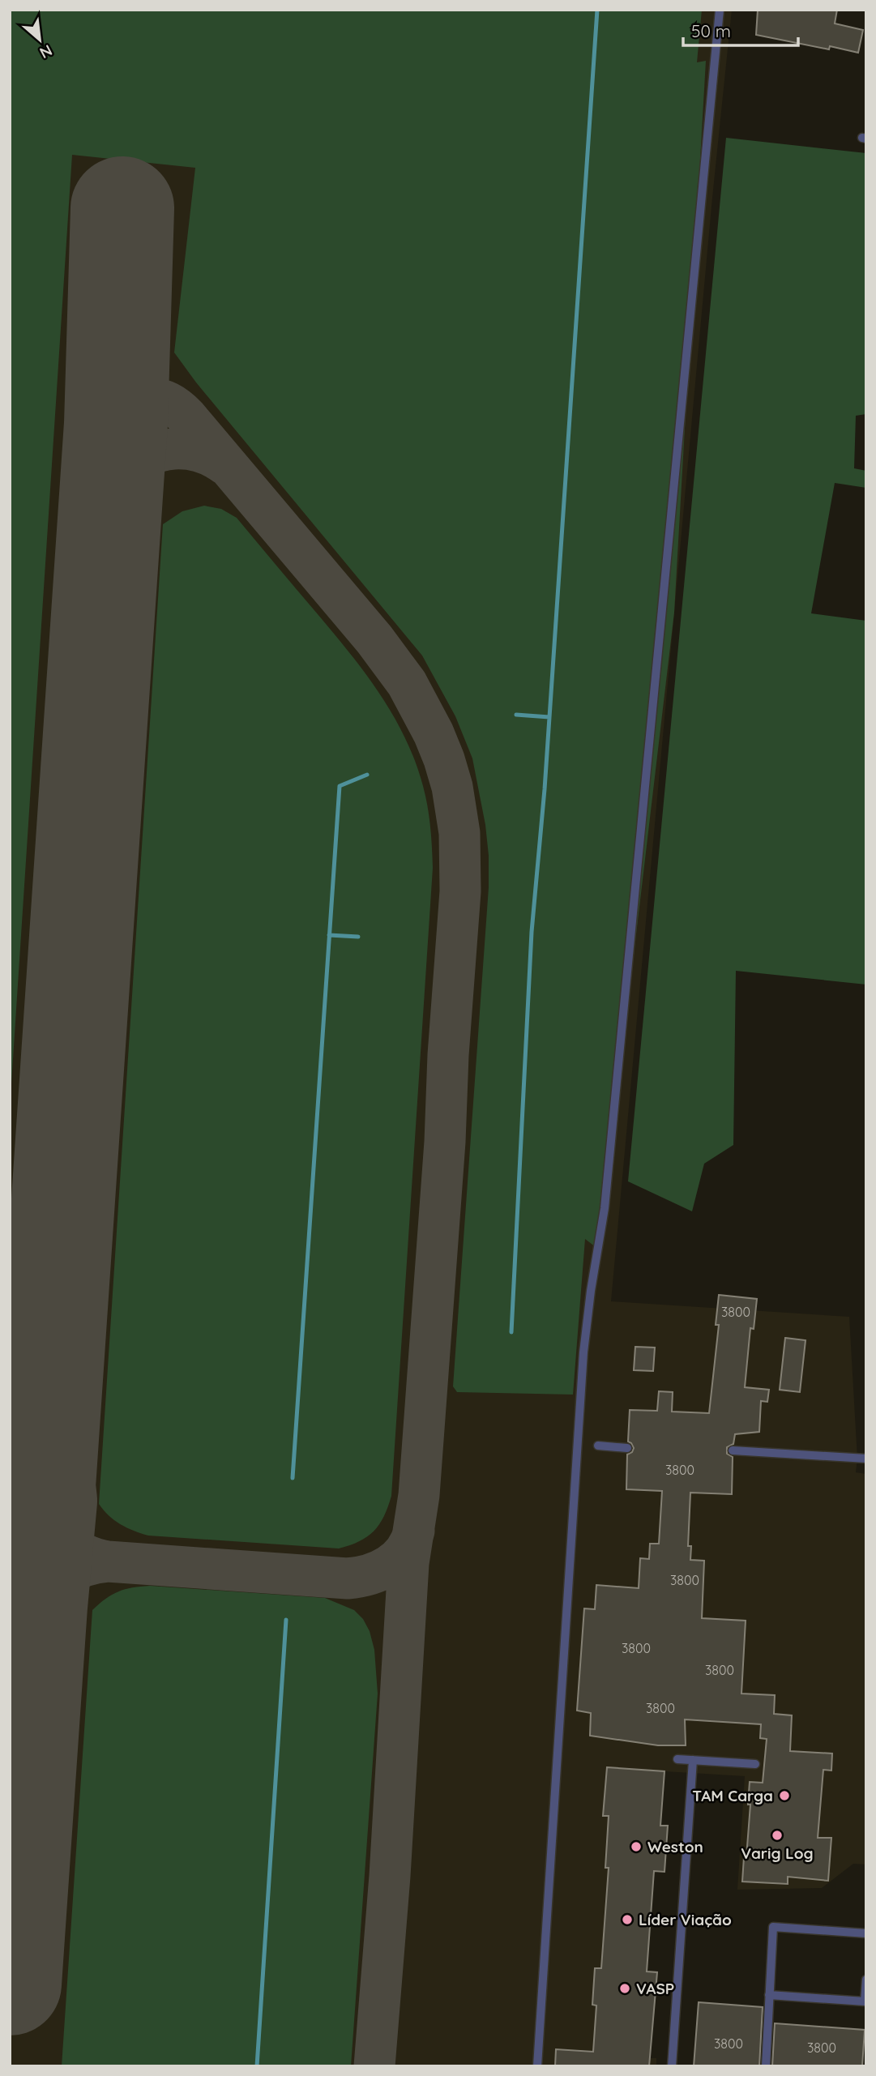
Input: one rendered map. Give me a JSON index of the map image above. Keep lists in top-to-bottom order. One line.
{"places":["TAM Carga","Varig Log","Weston","Líder Viação","VASP"],"house_numbers":["3800","3800","3800","3800","3800","3800","3800","3800"],"scale_bar":"50 m","north":"bottom right"}
